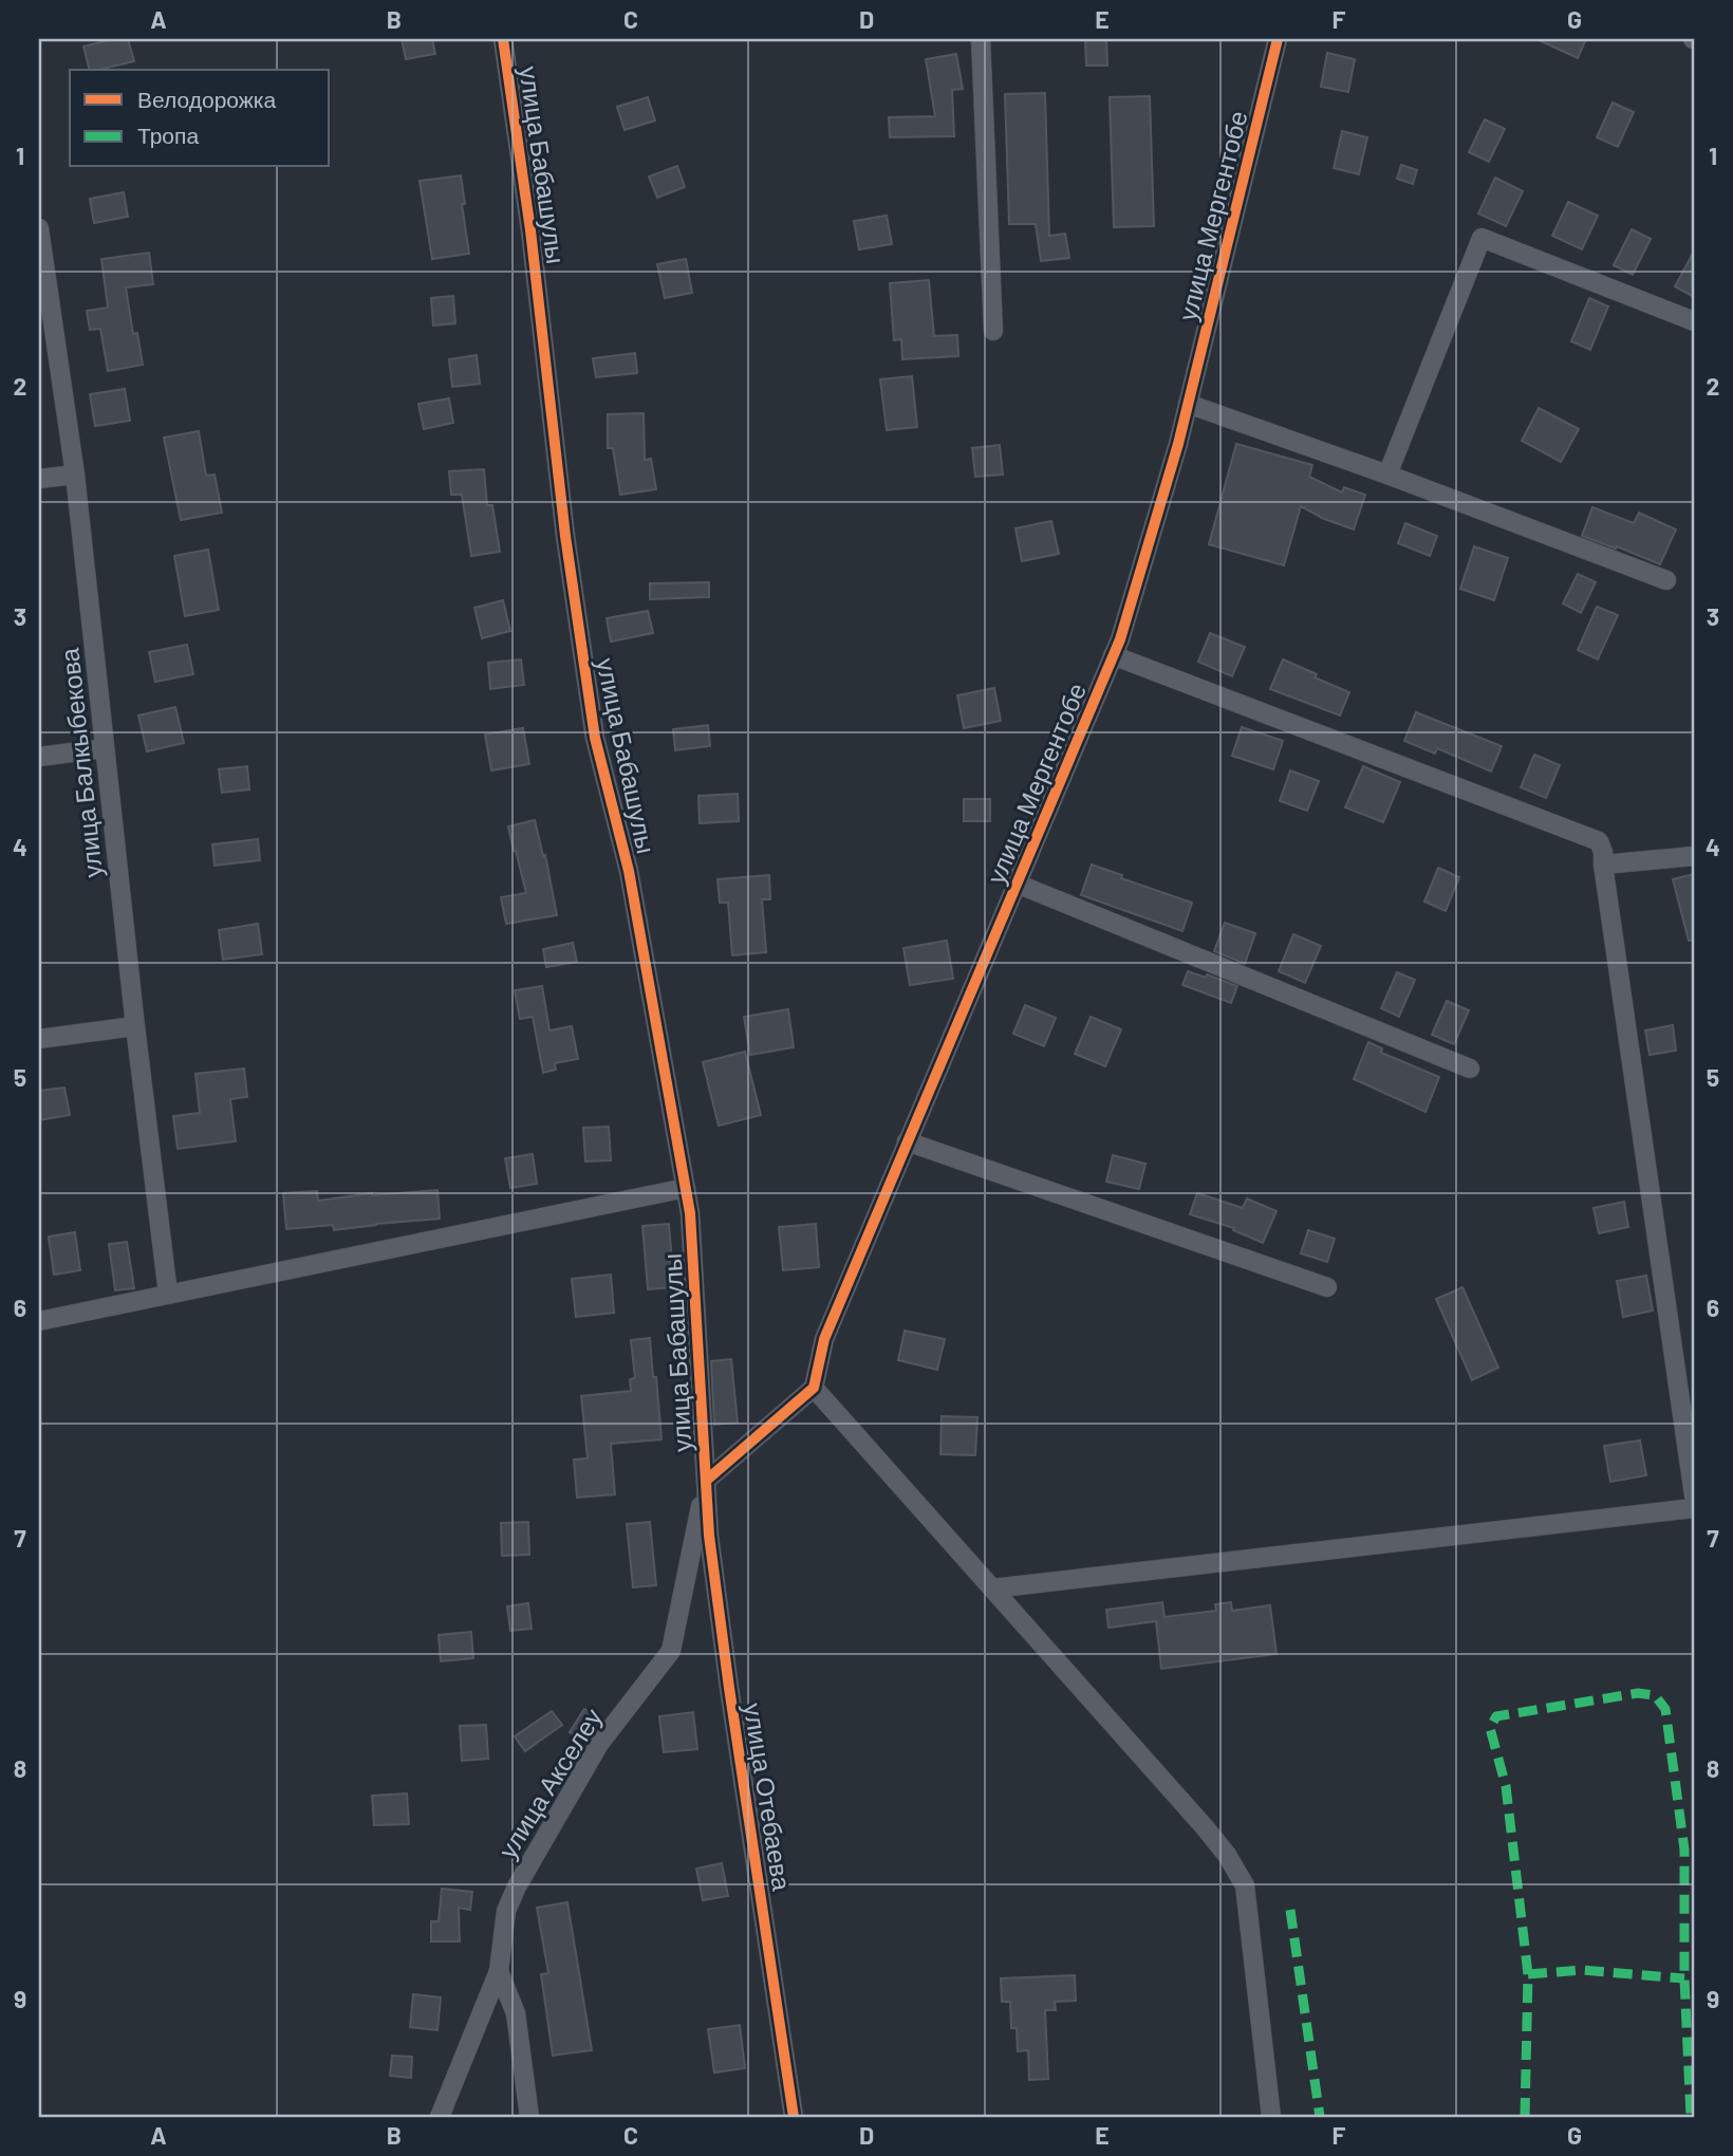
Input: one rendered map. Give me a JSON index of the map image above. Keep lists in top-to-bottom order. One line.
{"streets":{"street":["улица Бабашулы","улица Мергентобе","улица Балкыбекова","улица Акселеу","улица Отебаева"]},"crossings":[["улица Бабашулы","улица Акселеу"],["улица Бабашулы","улица Отебаева"],["улица Акселеу","улица Отебаева"]],"legend":["Велодорожка","Тропа"],"grid":{"columns":["A","B","C","D","E","F","G"],"rows":["1","2","3","4","5","6","7","8","9"]}}
